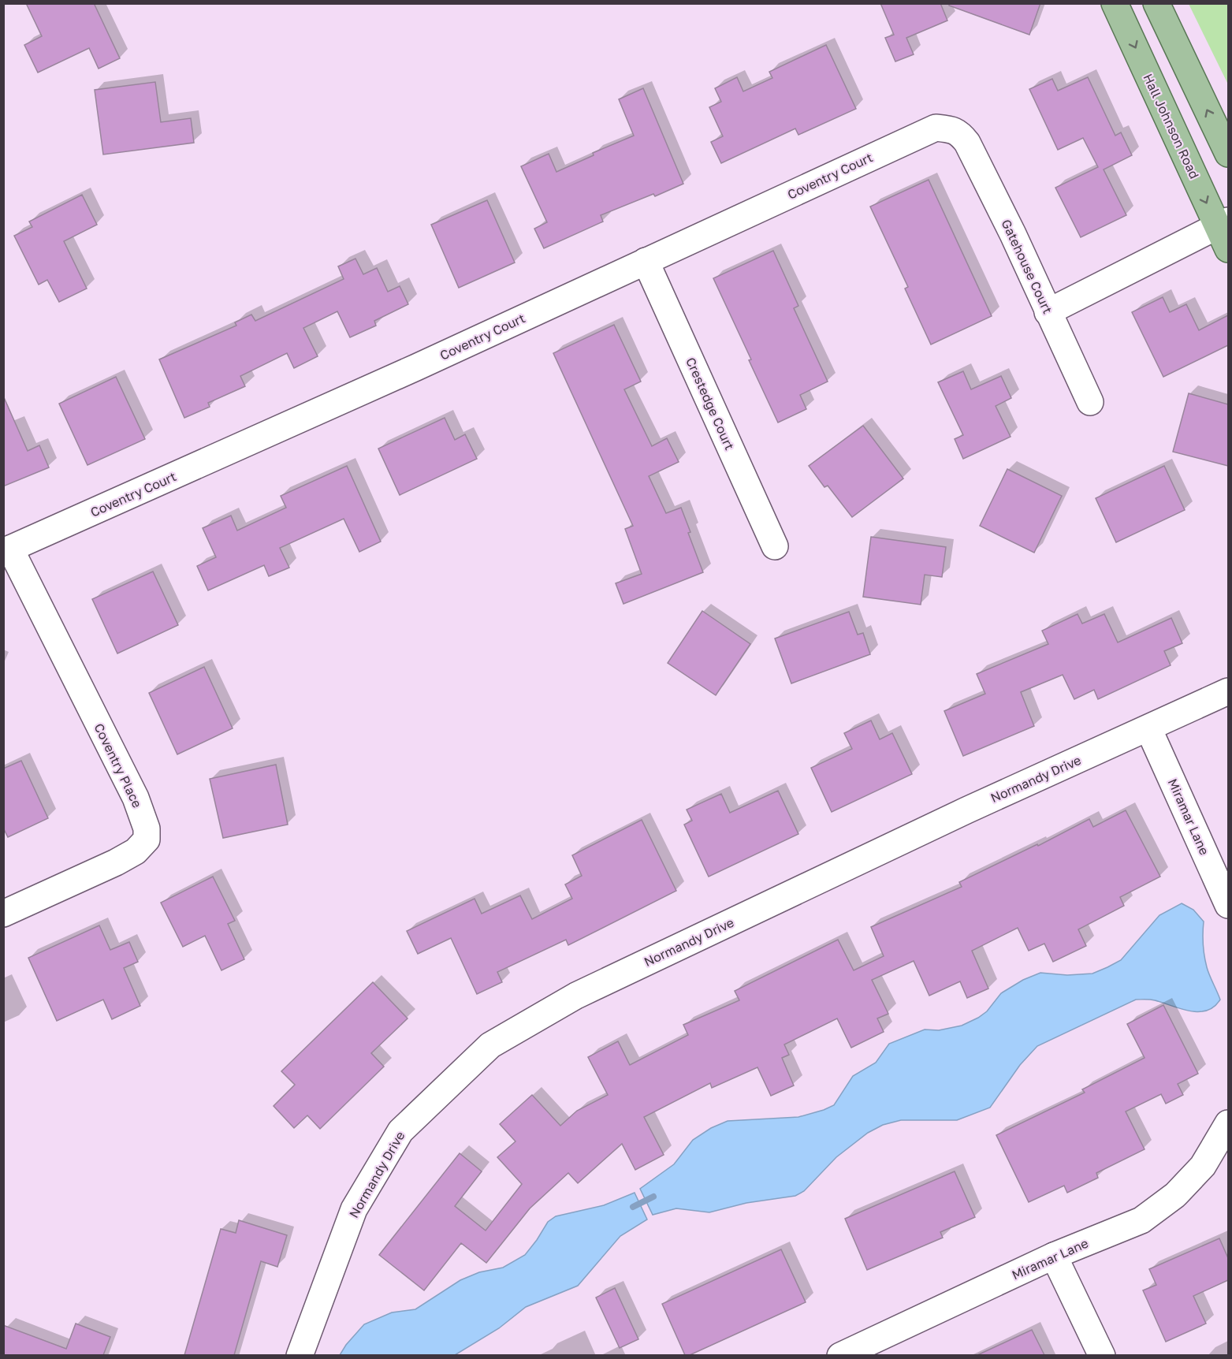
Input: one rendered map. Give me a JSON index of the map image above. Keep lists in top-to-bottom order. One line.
{"streets":{"main road":["Hall Johnson Road"],"street":["Coventry Court","Gatehouse Court","Crestedge Court","Coventry Place","Normandy Drive","Miramar Lane"]},"crossings":[["Coventry Court","Gatehouse Court"],["Coventry Court","Crestedge Court"],["Coventry Court","Coventry Place"],["Normandy Drive","Miramar Lane"]]}
